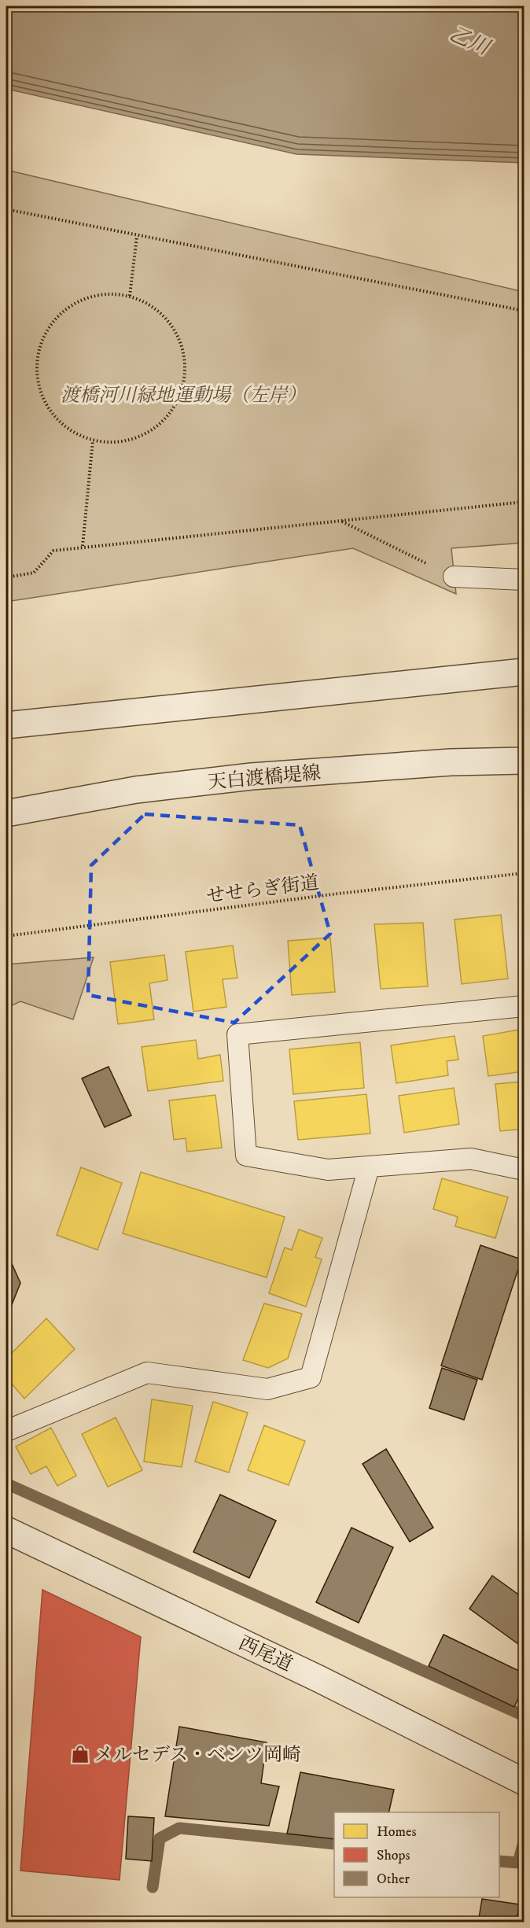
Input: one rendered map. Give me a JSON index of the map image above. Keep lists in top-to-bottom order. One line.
{"streets":{"street":["天白渡橋堤線","西尾道"],"path":["せせらぎ街道"]},"water":["乙川"],"parks":["渡橋河川緑地運動場（左岸）"],"places":{"shop":["メルセデス・ベンツ岡崎"]},"legend":["Homes","Shops","Other"]}
